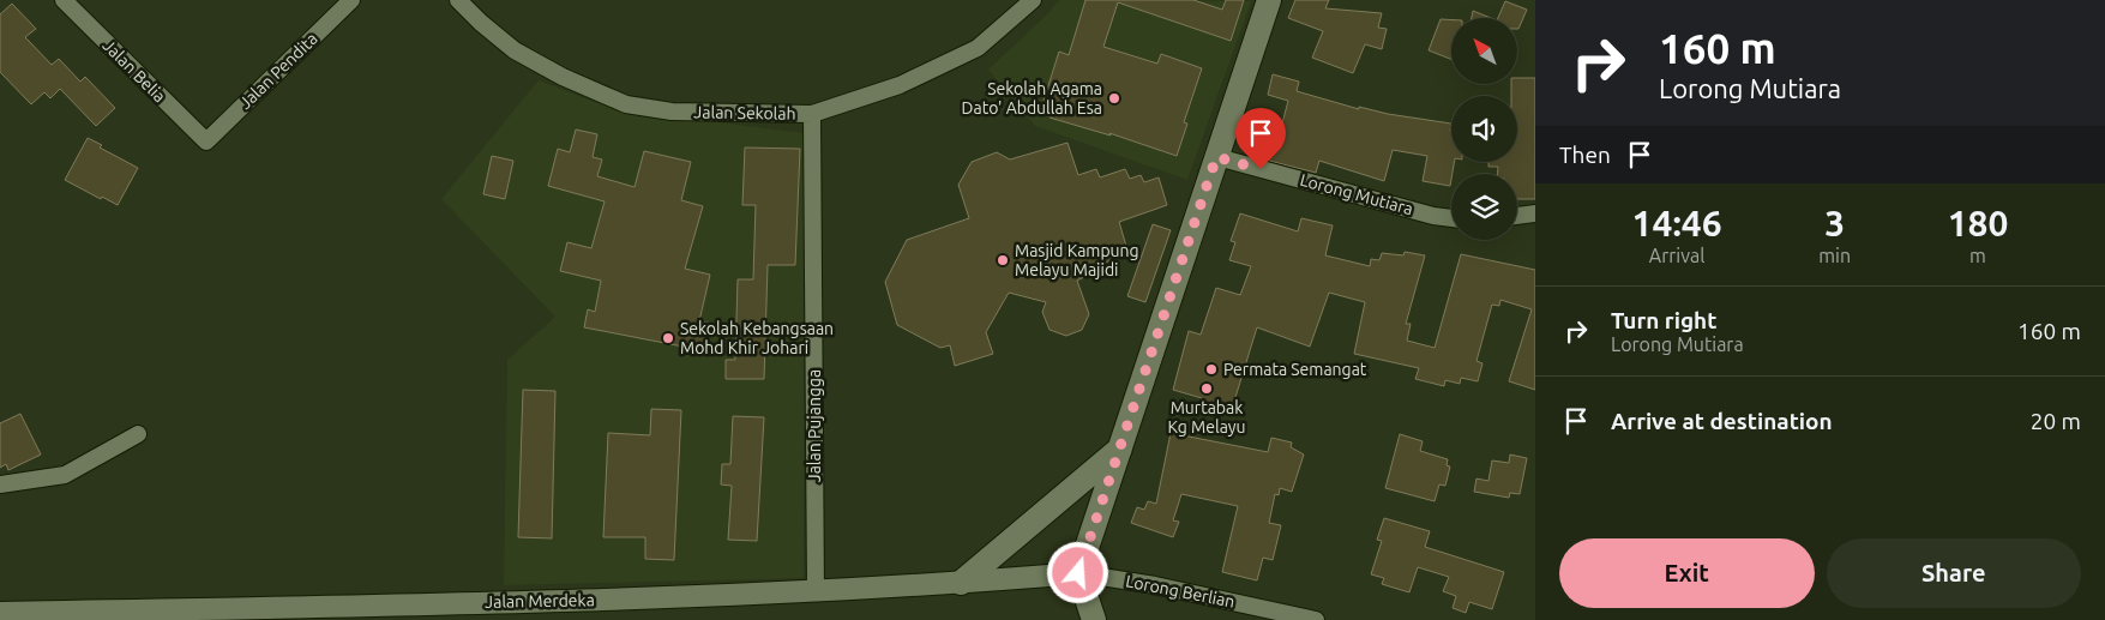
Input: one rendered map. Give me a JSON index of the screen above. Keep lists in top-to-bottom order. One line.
{"streets":{"street":["Jalan Belia","Jalan Pendita","Jalan Sekolah","Lorong Mutiara","Jalan Pujangga","Lorong Berlian","Jalan Merdeka"]},"crossings":[["Jalan Belia","Jalan Pendita"],["Jalan Sekolah","Jalan Pujangga"],["Jalan Pujangga","Jalan Merdeka"],["Lorong Berlian","Jalan Merdeka"]],"places":["Sekolah Agama Dato' Abdullah Esa","Masjid Kampung Melayu Majidi","Sekolah Kebangsaan Mohd Khir Johari","Permata Semangat","Murtabak Kg Melayu"],"north":"top left","page":{"turn":["160 m","Lorong Mutiara"],"then":"Then","eta":["14:46","Arrival","3","min","180","m"],"list":[{"name":"Turn right","note":"Lorong Mutiara","value":"160 m"},{"name":"Arrive at destination","value":"20 m"}],"buttons":["Exit","Share"]}}
